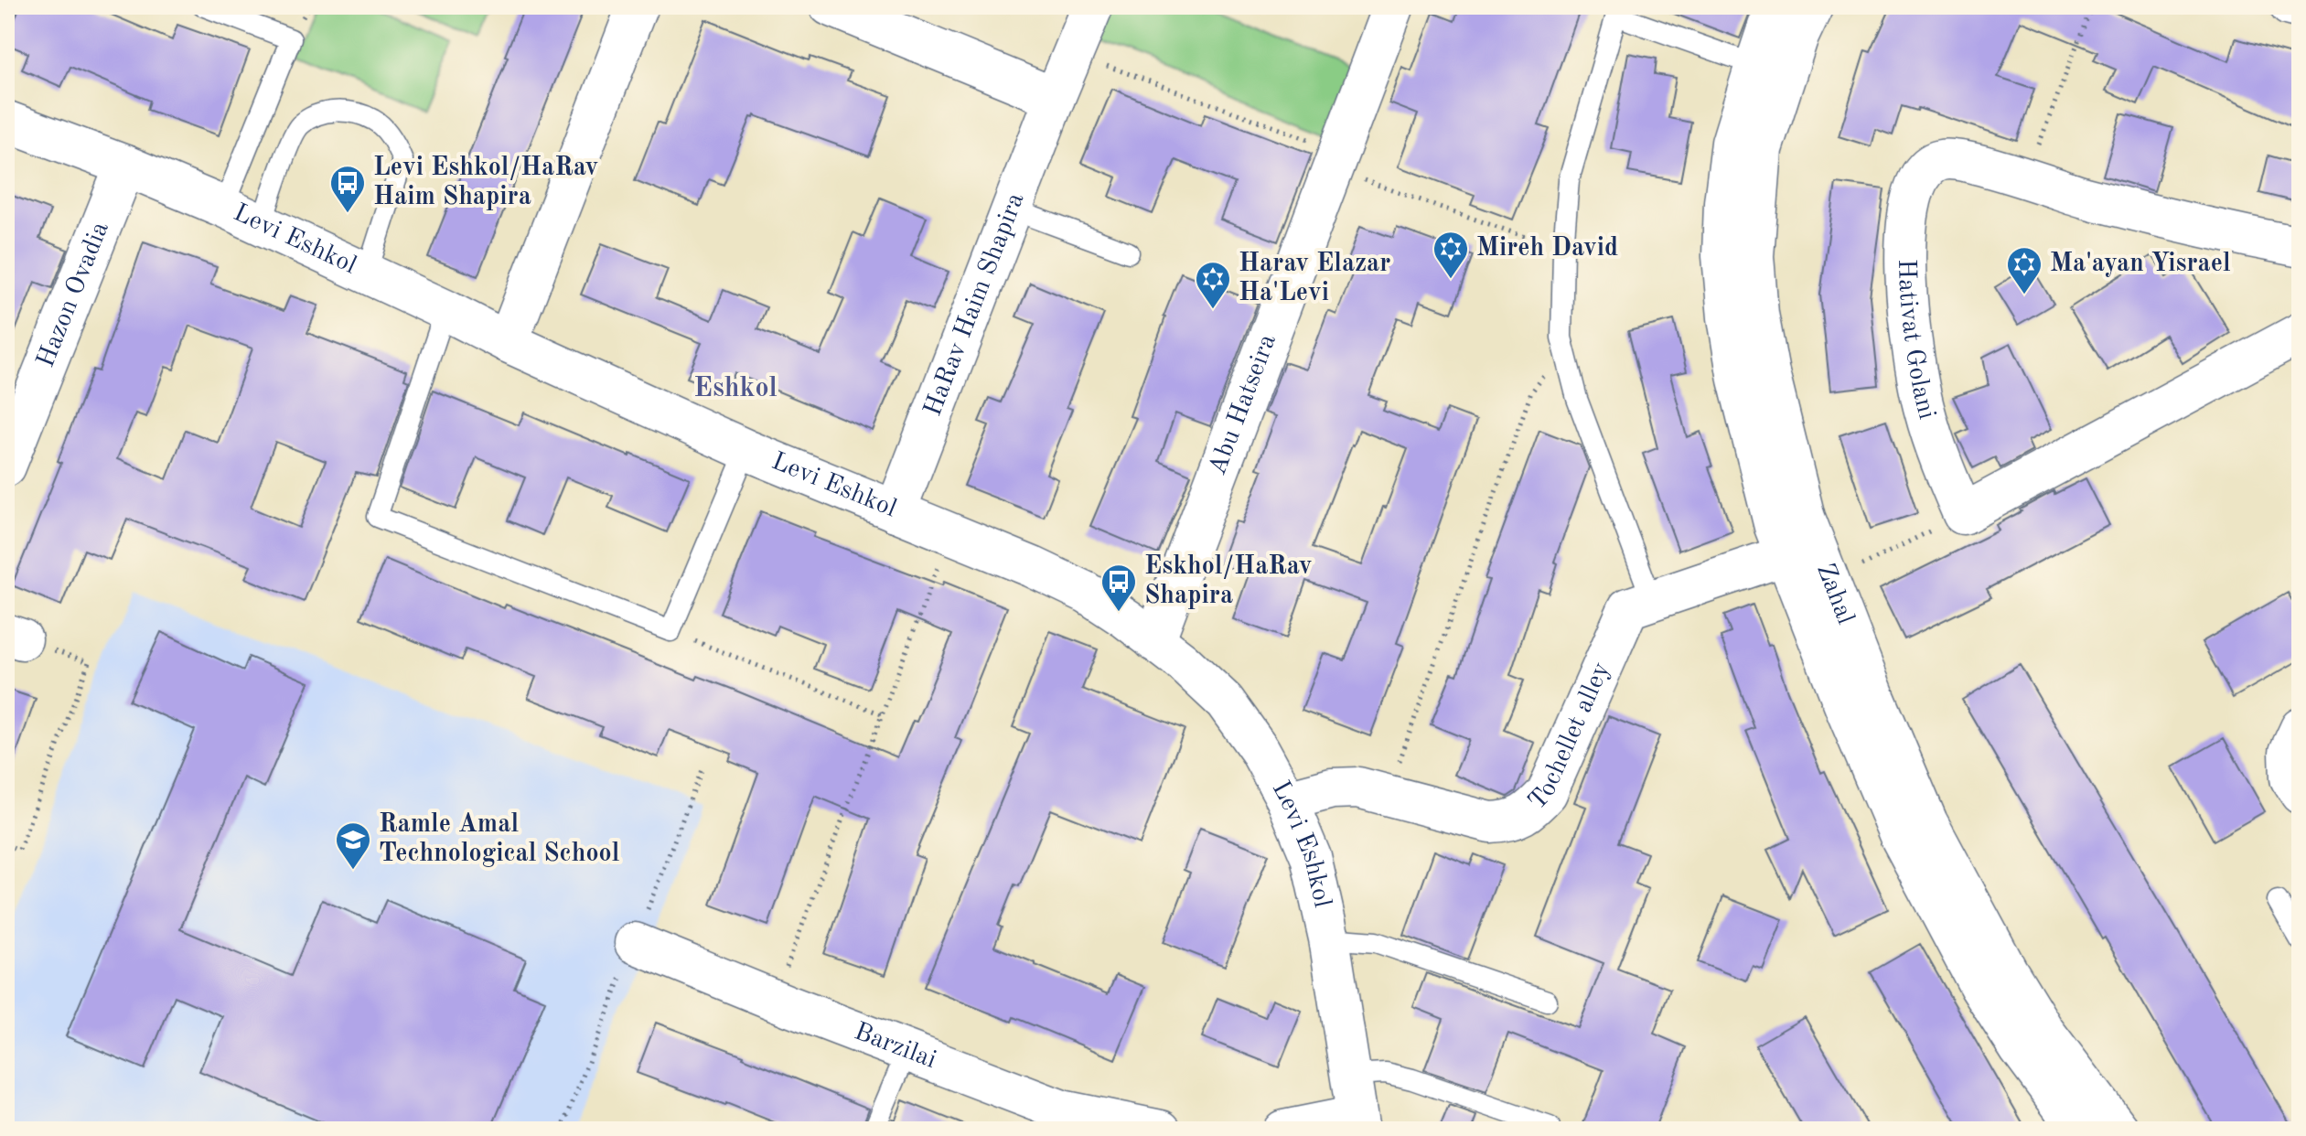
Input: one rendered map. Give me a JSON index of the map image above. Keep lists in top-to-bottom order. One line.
{"streets":{"street":["Levi Eshkol","Hazon Ovadia","HaRav Haim Shapira","Hativat Golani","Abu Hatseira","Zahal","Tochellet alley","Barzilai"]},"crossings":[["Levi Eshkol","Hazon Ovadia"],["Levi Eshkol","HaRav Haim Shapira"],["Levi Eshkol","Abu Hatseira"],["Levi Eshkol","Tochellet alley"],["Zahal","Tochellet alley"]],"districts":["Eshkol"],"places":{"bus stop":["Levi Eshkol/HaRav Haim Shapira","Eskhol/HaRav Shapira"],"synagogue":["Mireh David","Ma'ayan Yisrael","Harav Elazar Ha'Levi"],"school or university":["Ramle Amal Technological School"]}}
